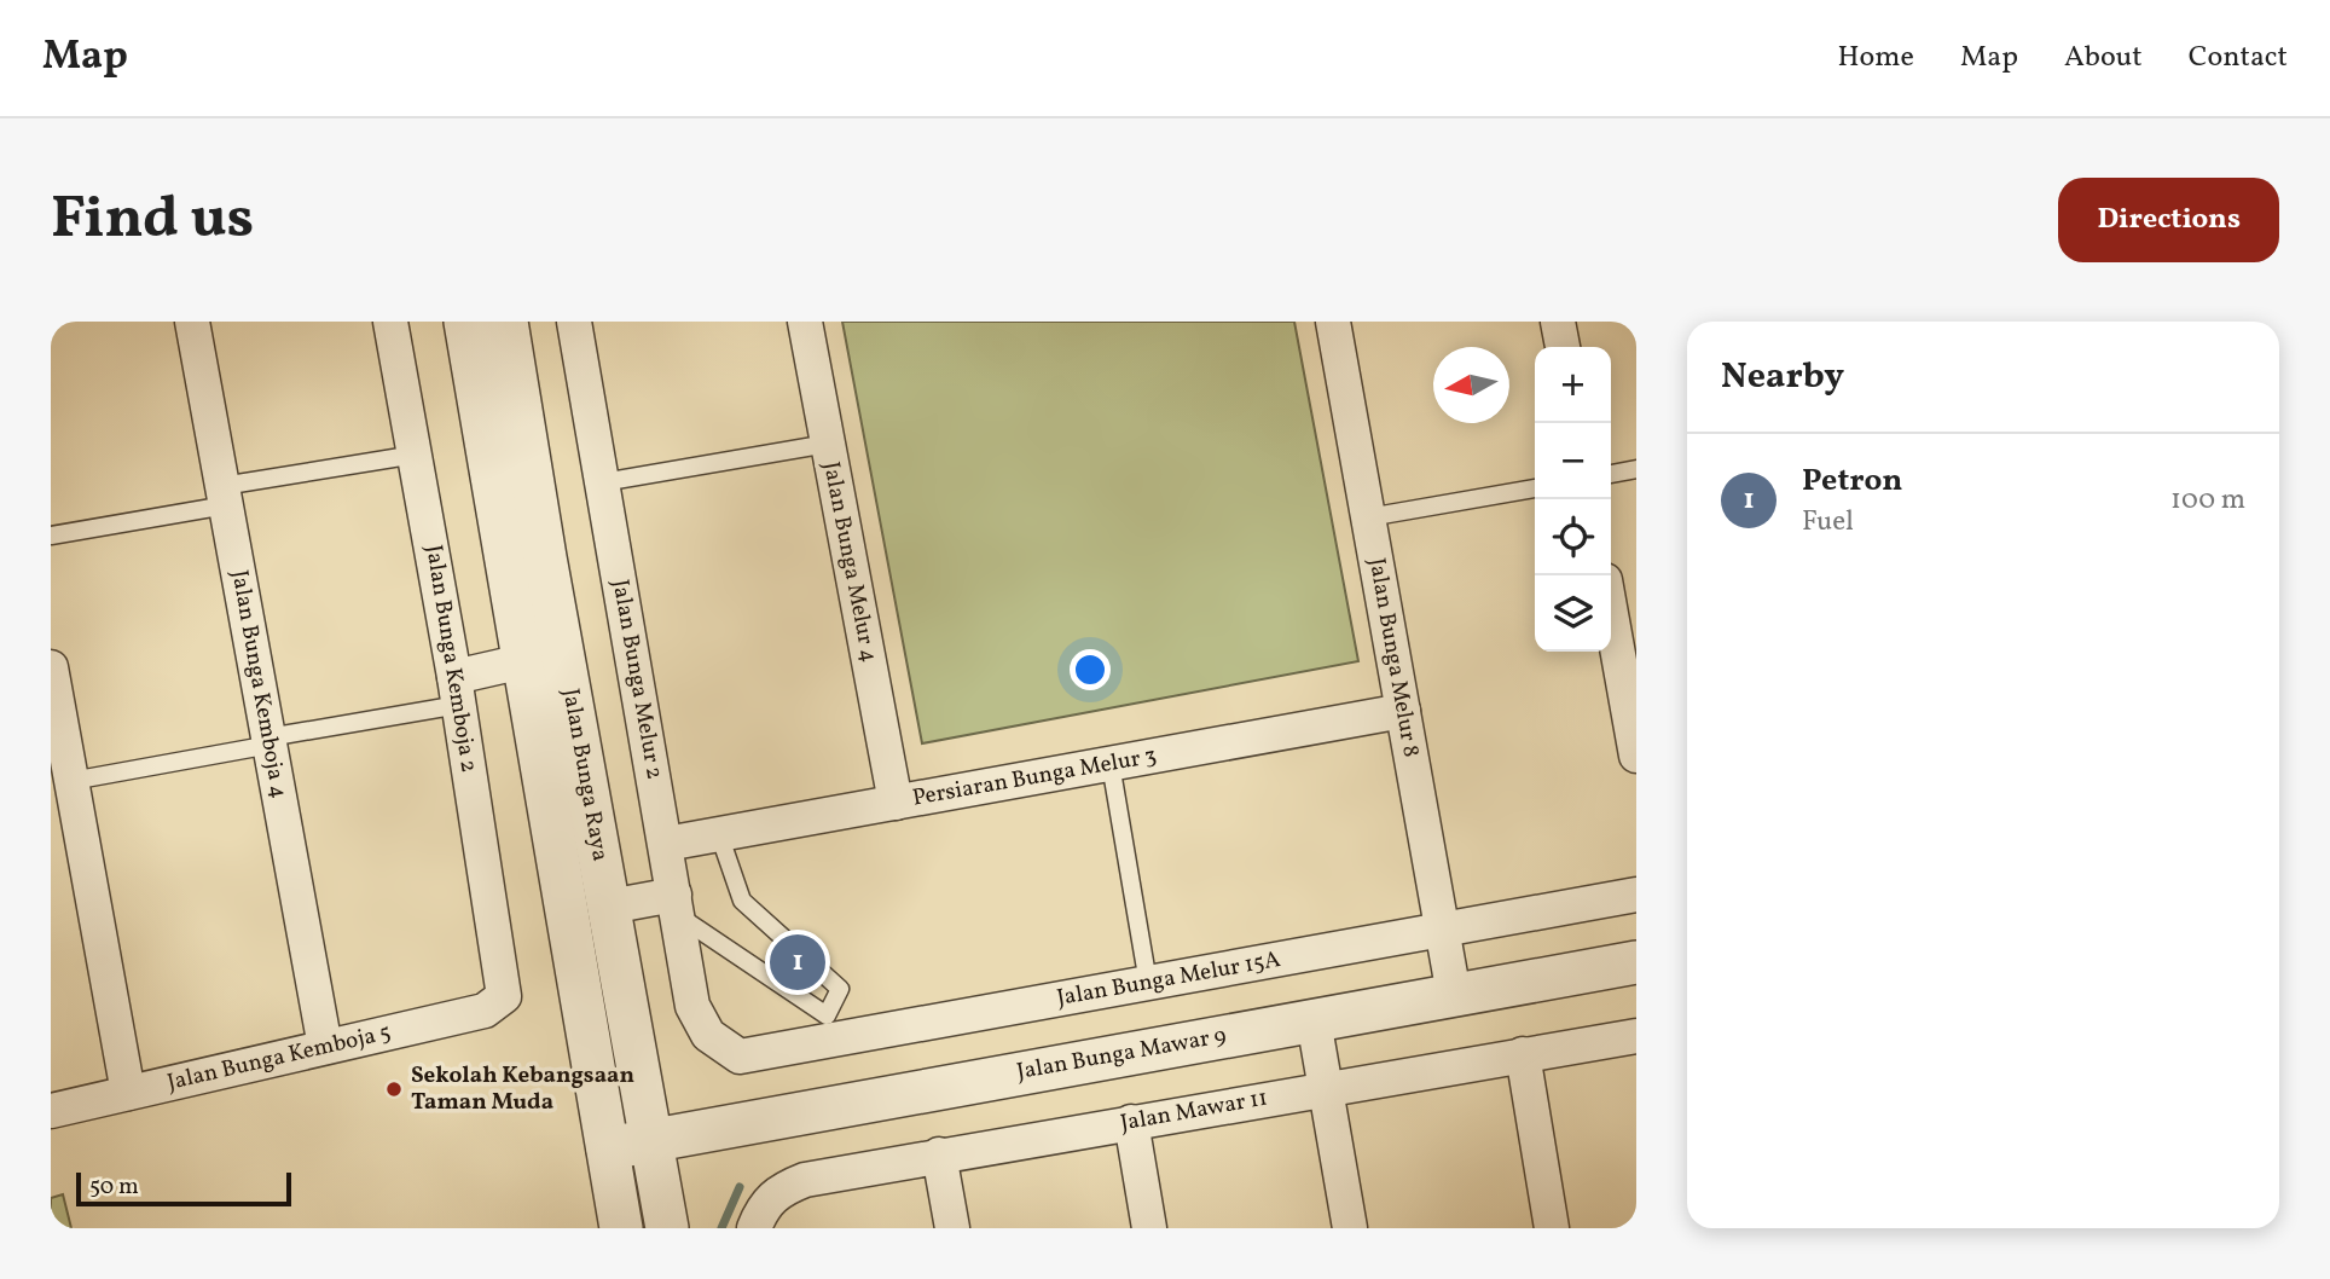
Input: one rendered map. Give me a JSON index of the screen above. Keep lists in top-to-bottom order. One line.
{"streets":{"street":["Jalan Bunga Melur 4","Jalan Bunga Melur 8","Jalan Bunga Kemboja 2","Jalan Bunga Melur 2","Jalan Bunga Kemboja 4","Jalan Bunga Raya","Persiaran Bunga Melur 3","Jalan Bunga Melur 15A","Jalan Bunga Mawar 9","Jalan Bunga Kemboja 5","Jalan Mawar 11"]},"crossings":[["Jalan Bunga Melur 4","Persiaran Bunga Melur 3"],["Jalan Bunga Melur 8","Persiaran Bunga Melur 3"],["Jalan Bunga Melur 8","Jalan Bunga Melur 15A"],["Jalan Bunga Melur 8","Jalan Bunga Mawar 9"],["Jalan Bunga Kemboja 2","Jalan Bunga Kemboja 5"],["Jalan Bunga Melur 2","Persiaran Bunga Melur 3"],["Jalan Bunga Melur 2","Jalan Bunga Melur 15A"],["Jalan Bunga Kemboja 4","Jalan Bunga Kemboja 5"],["Jalan Bunga Raya","Jalan Bunga Mawar 9"]],"places":["Sekolah Kebangsaan Taman Muda"],"scale_bar":"50 m","north":"left","page":{"header":"Map","nav":["Home","Map","About","Contact"],"buttons":"Directions","title":"Find us","heading":"Nearby","map_buttons":["+","−"],"list":[{"mark":"1","name":"Petron","note":"Fuel","value":"100 m"}],"pins":"1","scale":"50 m"}}
